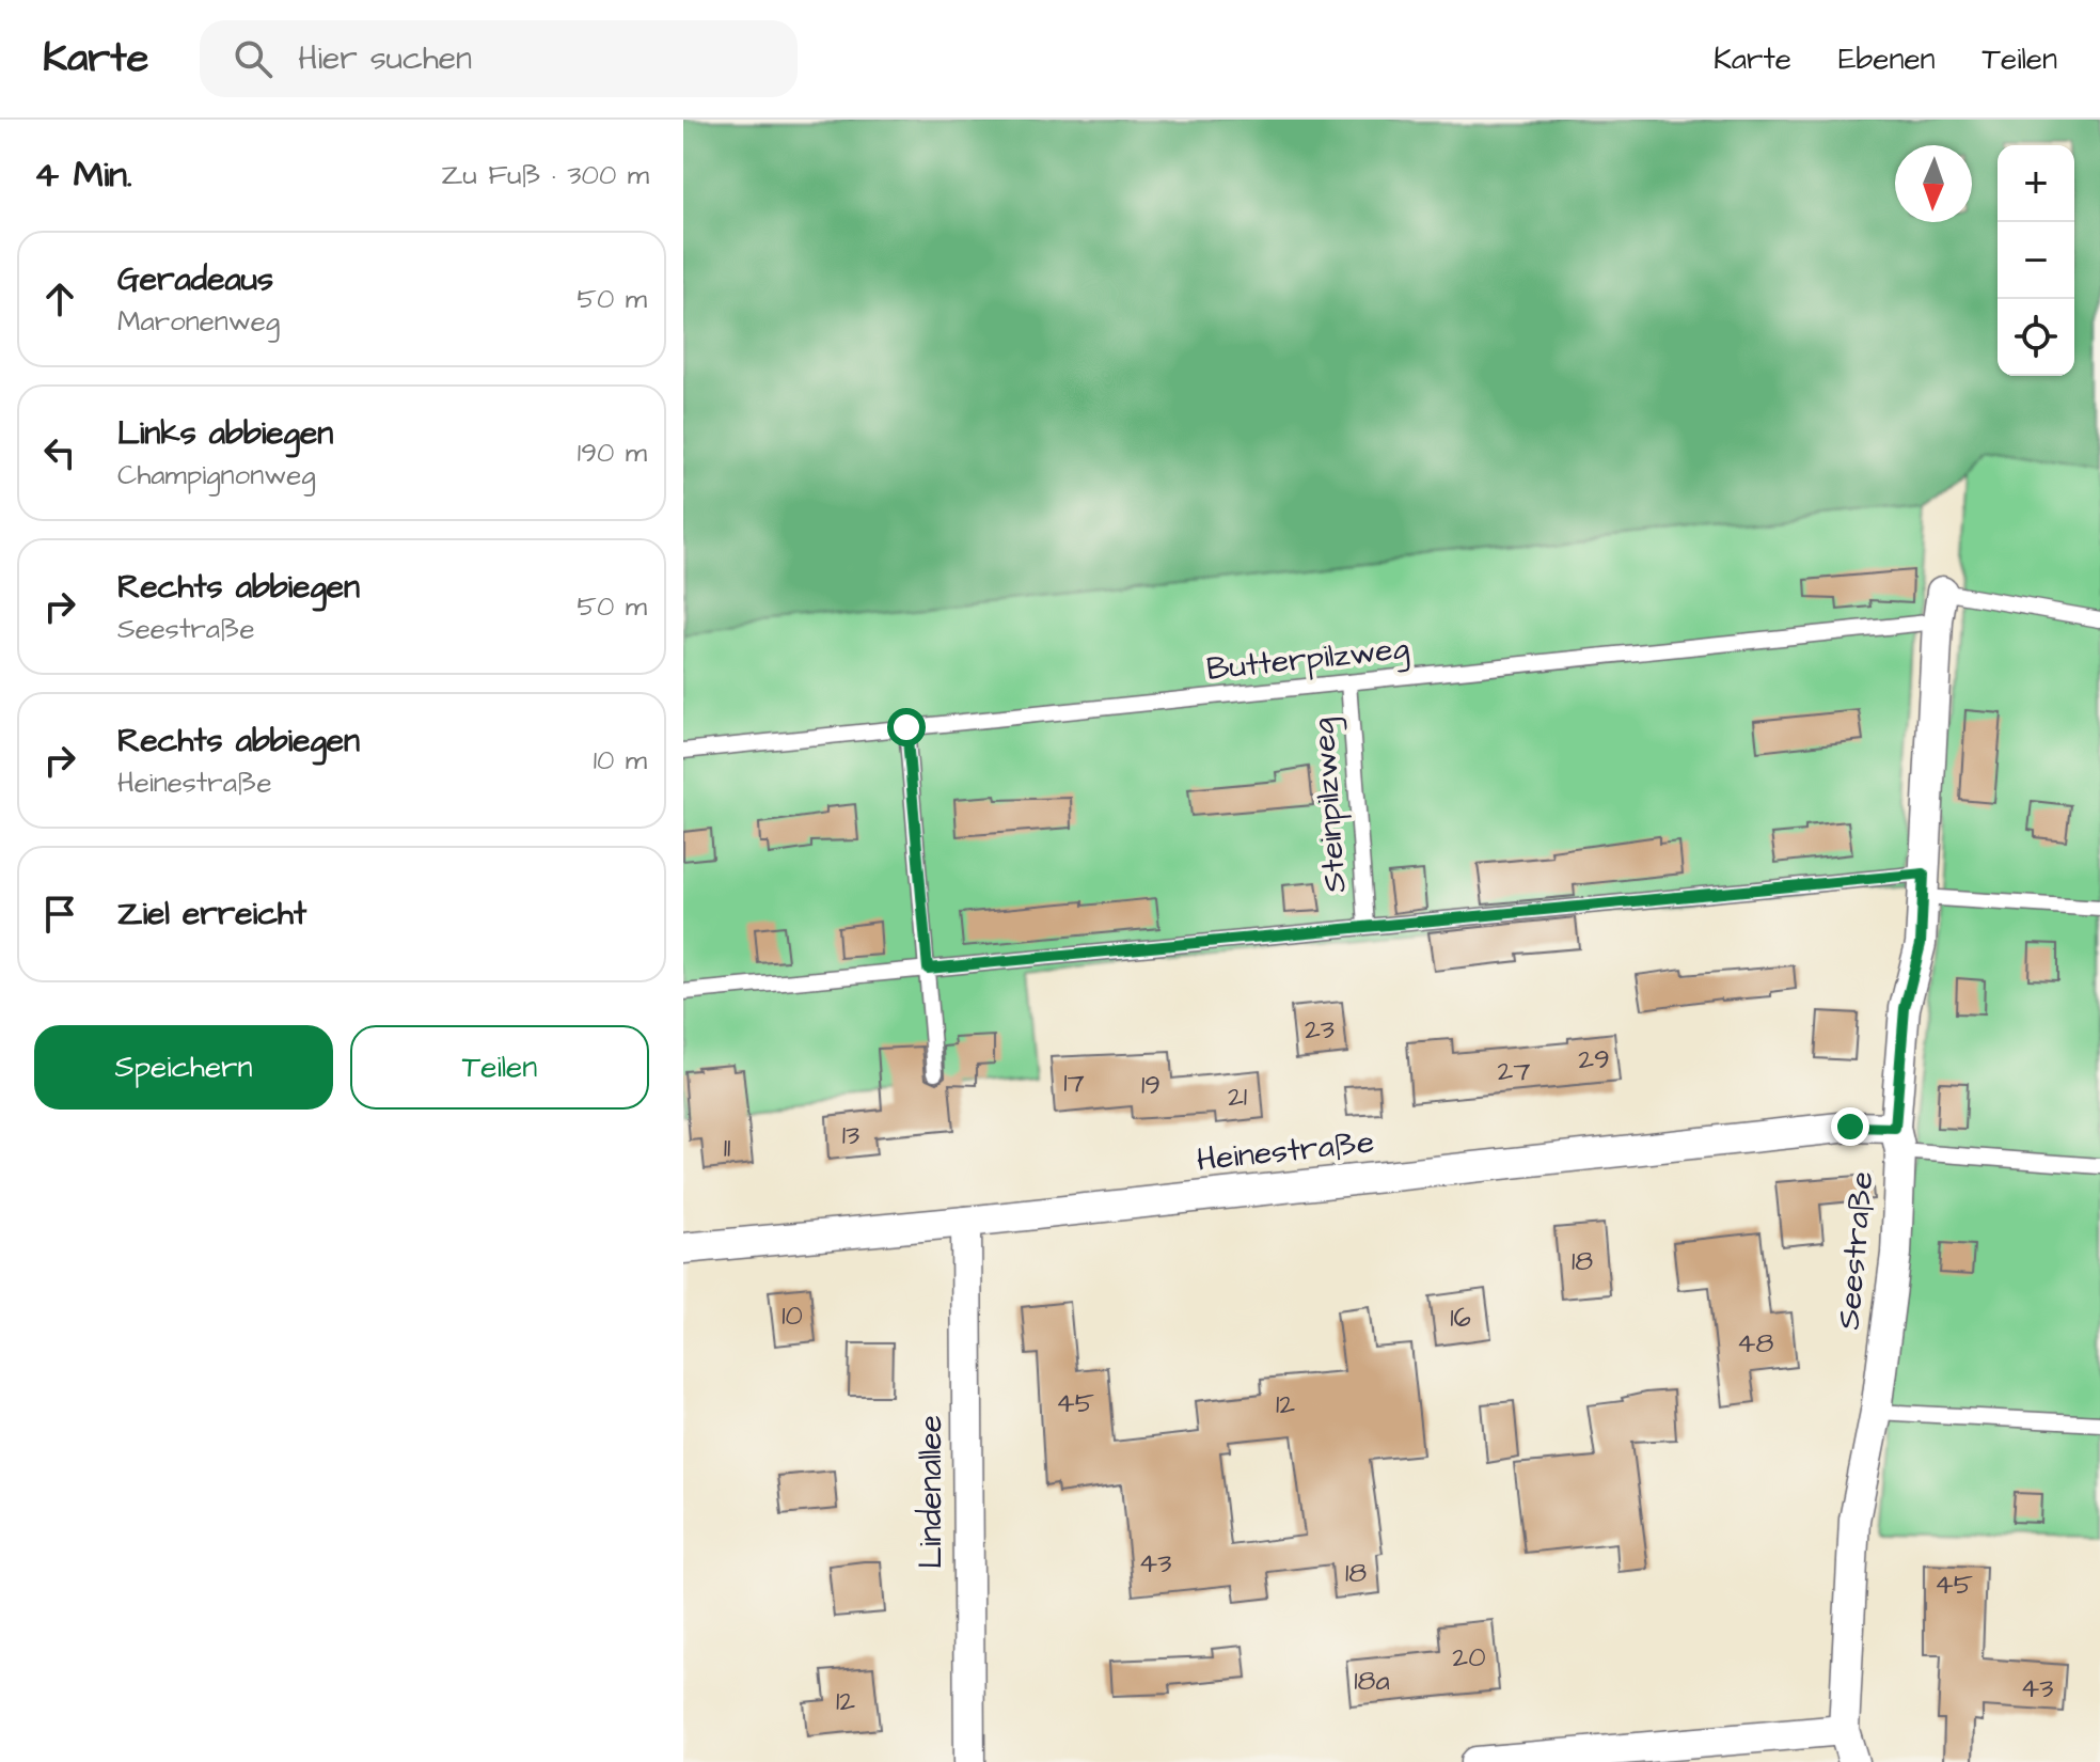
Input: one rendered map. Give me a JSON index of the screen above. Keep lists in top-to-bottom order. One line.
{"streets":{"street":["Heinestraße","Seestraße","Lindenallee"],"lane":["Butterpilzweg","Steinpilzweg"]},"crossings":[["Butterpilzweg","Steinpilzweg"],["Butterpilzweg","Seestraße"],["Heinestraße","Seestraße"],["Heinestraße","Lindenallee"]],"house_numbers":["23","29","27","17","19","21","13","11","18","10","16","48","45","12","43","18","45","20","18a","43","12"],"north":"bottom","page":{"header":"Karte","search":"Hier suchen","nav":["Karte","Ebenen","Teilen"],"heading":["4 Min.","Zu Fuß · 300 m"],"map_buttons":["+","−"],"list":[["Geradeaus","Maronenweg","50 m"],["Links abbiegen","Champignonweg","190 m"],["Rechts abbiegen","Seestraße","50 m"],["Rechts abbiegen","Heinestraße","10 m"],"Ziel erreicht"],"buttons":["Speichern","Teilen"]}}
